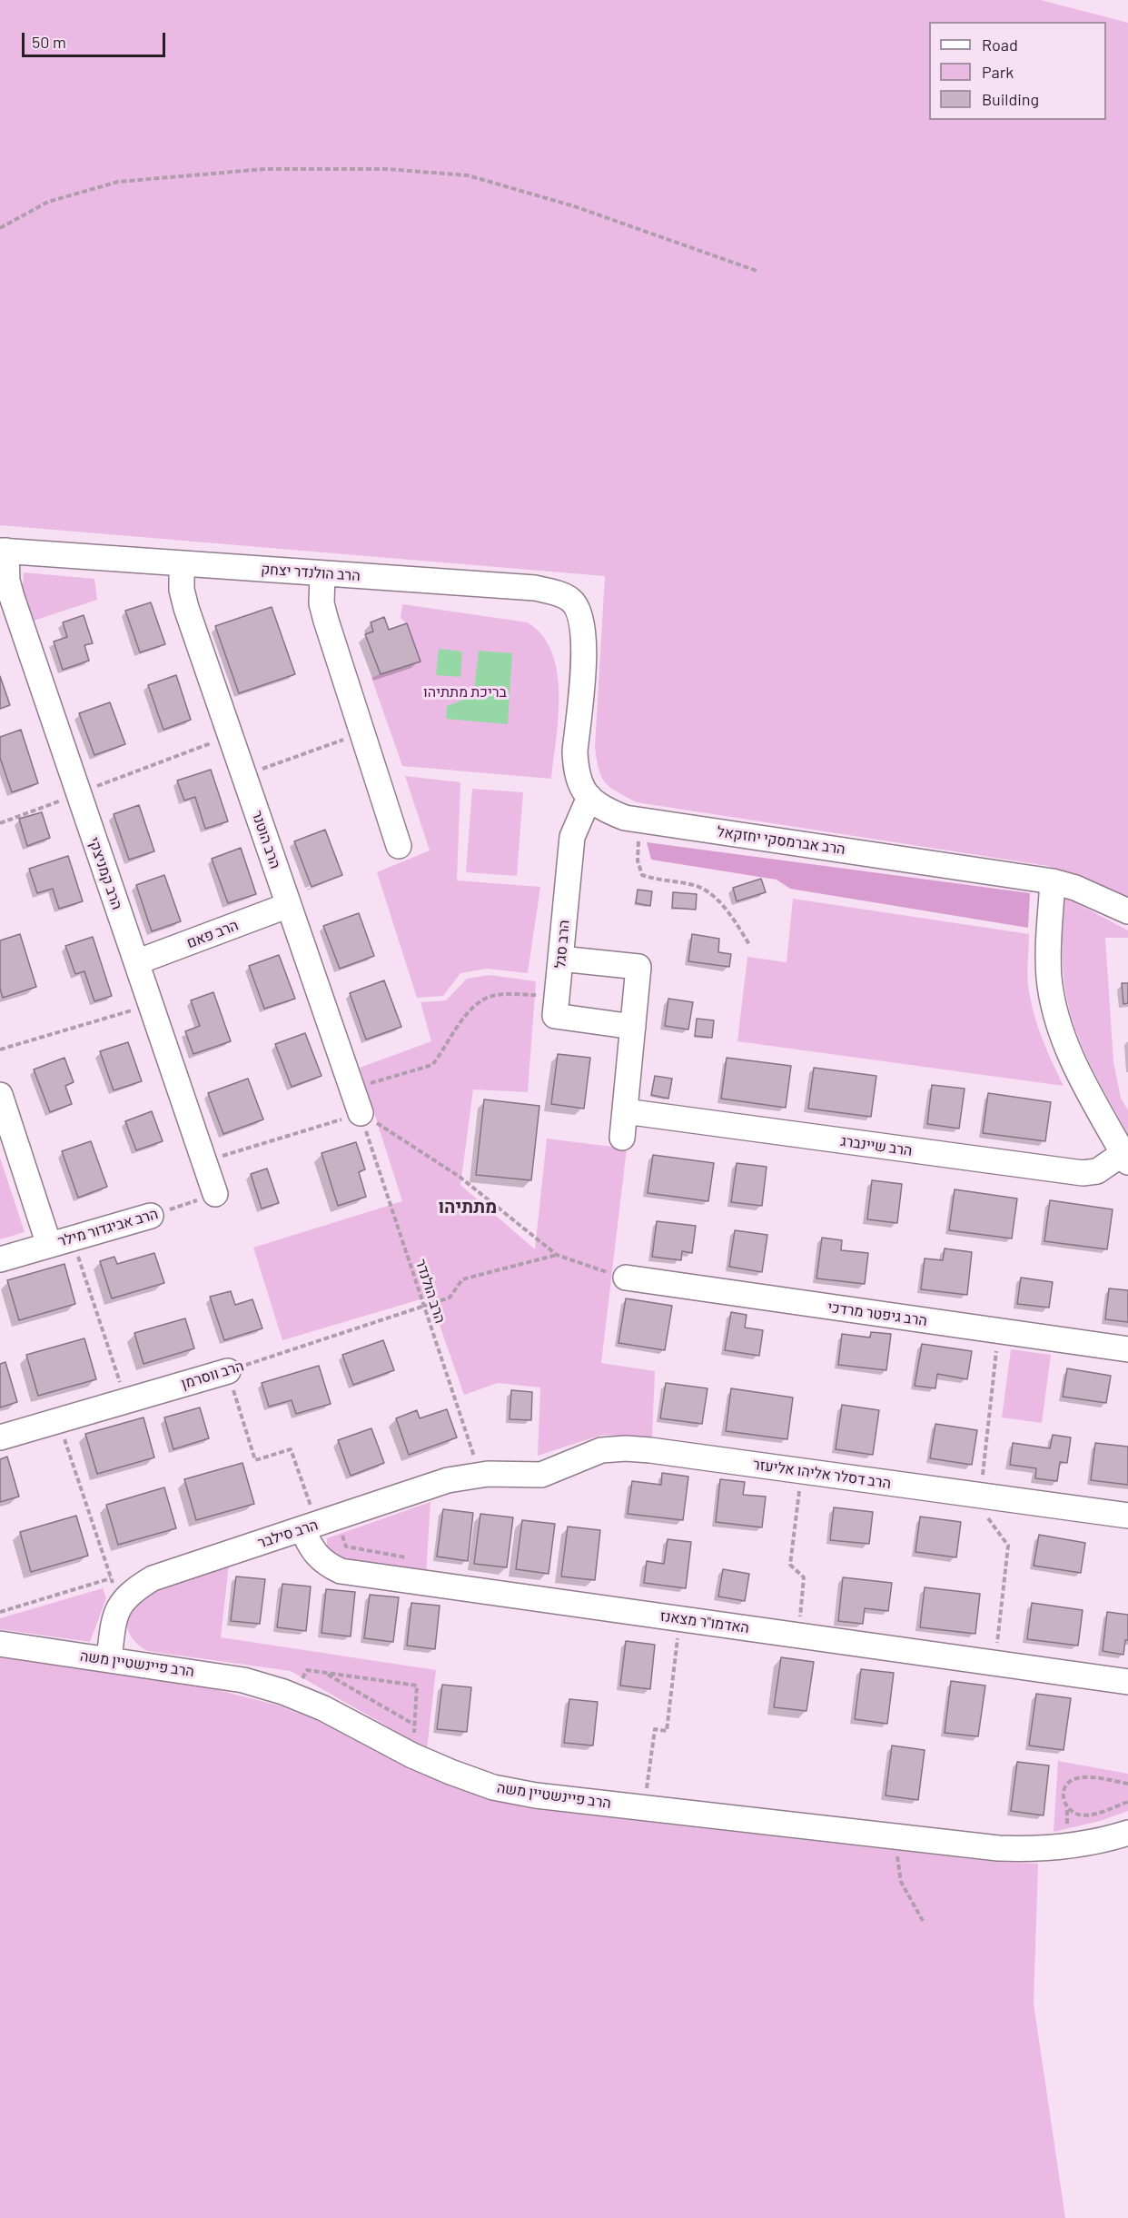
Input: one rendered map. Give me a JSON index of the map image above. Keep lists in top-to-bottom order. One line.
{"streets":{"street":["הרב הולנדר יצחק","הרב הוטנר","הרב אברמסקי יחזקאל","הרב קמניצקי","הרב פאם","הרב סגל","הרב שיינברג","הרב אביגדור מילר","הרב גיפטר מרדכי","הרב ווסרמן","הרב דסלר אליהו אליעזר","הרב סילבר","האדמו\"ר מצאנז","הרב פיינשטיין משה"],"path":["הרב הולנדר"]},"crossings":[["הרב הולנדר יצחק","הרב הוטנר"],["הרב הולנדר יצחק","הרב אברמסקי יחזקאל"],["הרב הולנדר יצחק","הרב קמניצקי"],["הרב הוטנר","הרב פאם"],["הרב הוטנר","הרב הולנדר"],["הרב אברמסקי יחזקאל","הרב סגל"],["הרב קמניצקי","הרב פאם"],["הרב קמניצקי","הרב אביגדור מילר"],["הרב הולנדר","הרב ווסרמן"],["הרב הולנדר","הרב סילבר"],["הרב דסלר אליהו אליעזר","הרב סילבר"],["הרב סילבר","האדמו\"ר מצאנז"]],"districts":["מתתיהו"],"parks":["בריכת מתתיהו"],"legend":["Road","Park","Building"],"scale_bar":"50 m"}
